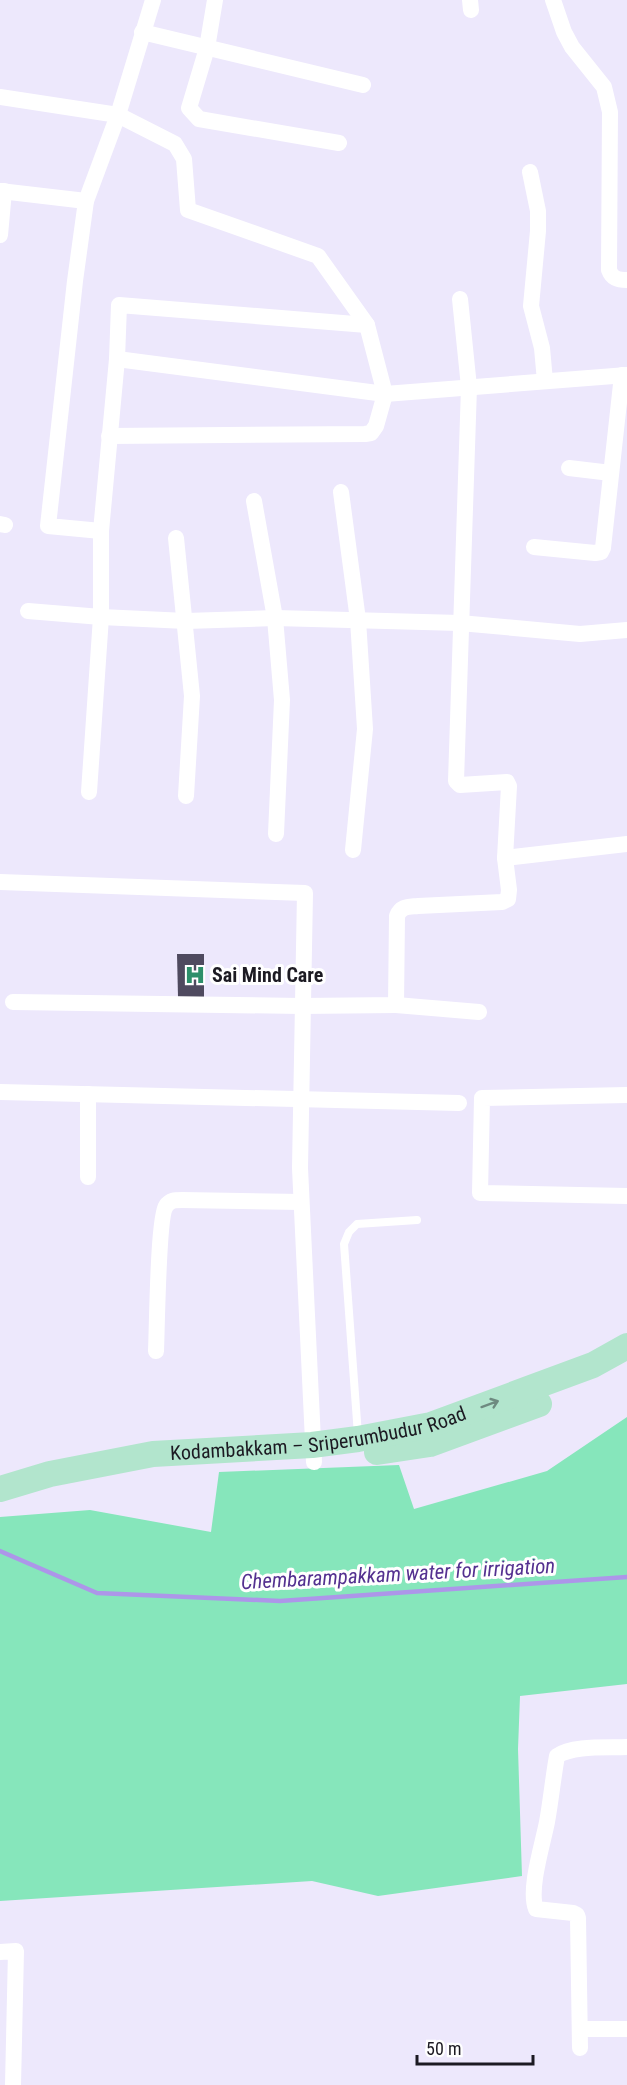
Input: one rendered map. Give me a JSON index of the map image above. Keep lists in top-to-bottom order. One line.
{"streets":{"main road":["Kodambakkam – Sriperumbudur Road"]},"water":["Chembarampakkam water for irrigation"],"places":{"hospital":["Sai Mind Care"]},"scale_bar":"50 m"}
